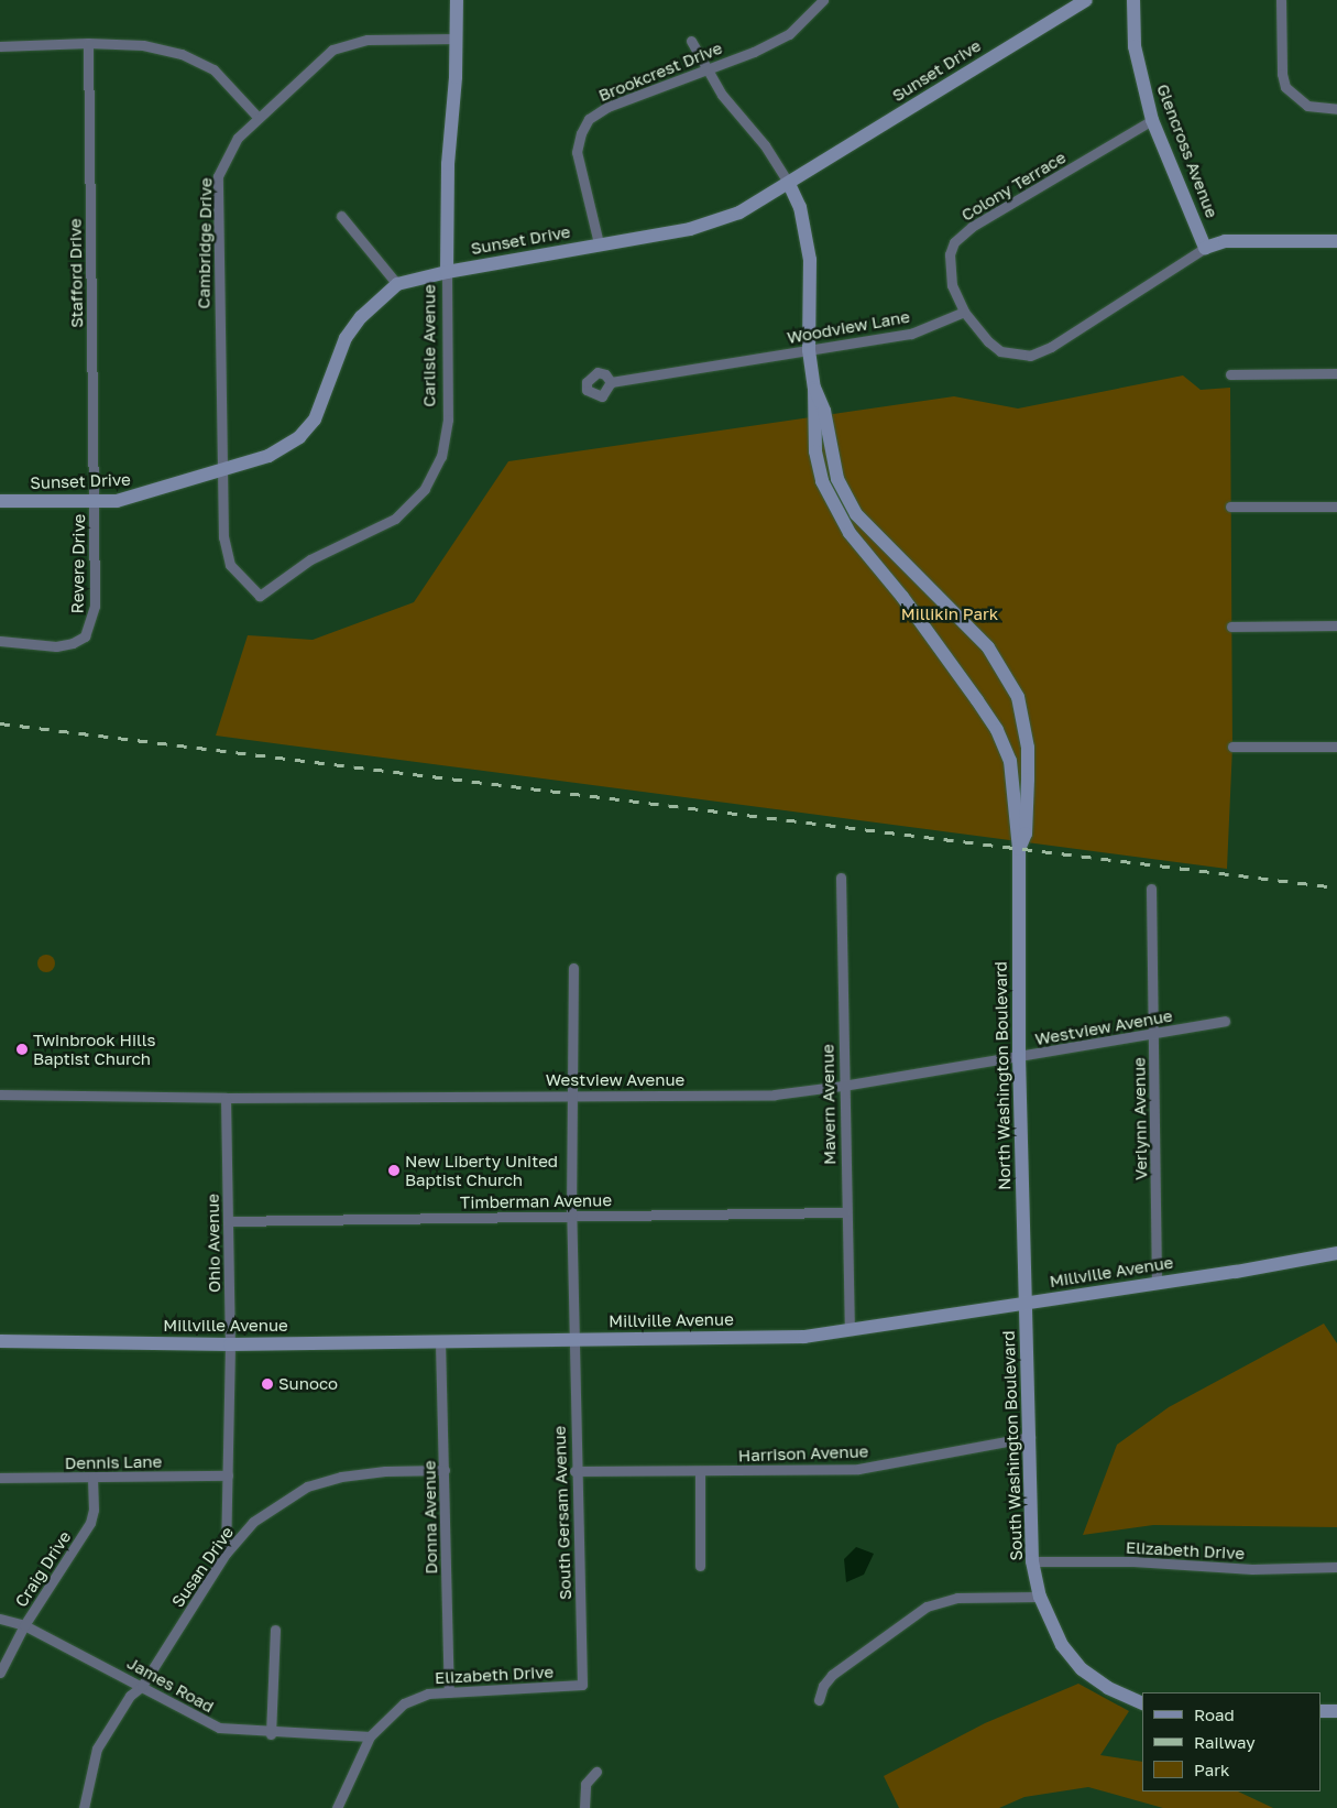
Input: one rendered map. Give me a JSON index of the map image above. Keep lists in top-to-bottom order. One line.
{"streets":{"street":["Sunset Drive","Brookcrest Drive","Glencross Avenue","Colony Terrace","Cambridge Drive","Stafford Drive","Woodview Lane","Carlisle Avenue","Revere Drive","Westview Avenue","North Washington Boulevard","Mavern Avenue","Verlynn Avenue","Timberman Avenue","Ohio Avenue","Millville Avenue","South Washington Boulevard","Harrison Avenue","Dennis Lane","South Gersam Avenue","Donna Avenue","Elizabeth Drive","Susan Drive","Craig Drive","James Road"]},"crossings":[["Sunset Drive","Brookcrest Drive"],["Sunset Drive","Cambridge Drive"],["Sunset Drive","Stafford Drive"],["Sunset Drive","Carlisle Avenue"],["Sunset Drive","Revere Drive"],["Sunset Drive","North Washington Boulevard"],["Brookcrest Drive","North Washington Boulevard"],["Glencross Avenue","Colony Terrace"],["Colony Terrace","Woodview Lane"],["Cambridge Drive","Carlisle Avenue"],["Stafford Drive","Revere Drive"],["Woodview Lane","North Washington Boulevard"],["Westview Avenue","North Washington Boulevard"],["Westview Avenue","Mavern Avenue"],["Westview Avenue","Verlynn Avenue"],["Westview Avenue","Ohio Avenue"],["Westview Avenue","South Gersam Avenue"],["North Washington Boulevard","Millville Avenue"],["North Washington Boulevard","South Washington Boulevard"],["Mavern Avenue","Timberman Avenue"],["Mavern Avenue","Millville Avenue"],["Verlynn Avenue","Millville Avenue"],["Timberman Avenue","Ohio Avenue"],["Timberman Avenue","South Gersam Avenue"],["Ohio Avenue","Millville Avenue"],["Ohio Avenue","Dennis Lane"],["Ohio Avenue","Susan Drive"],["Millville Avenue","South Washington Boulevard"],["Millville Avenue","South Gersam Avenue"],["Millville Avenue","Donna Avenue"],["South Washington Boulevard","Harrison Avenue"],["South Washington Boulevard","Elizabeth Drive"],["Harrison Avenue","South Gersam Avenue"],["Dennis Lane","Craig Drive"],["South Gersam Avenue","Elizabeth Drive"],["Donna Avenue","Elizabeth Drive"],["Donna Avenue","Susan Drive"],["Elizabeth Drive","James Road"],["Susan Drive","James Road"],["Craig Drive","James Road"]],"parks":["Millikin Park"],"places":["Twinbrook Hills Baptist Church","New Liberty United Baptist Church","Sunoco"],"legend":["Road","Railway","Park"]}
